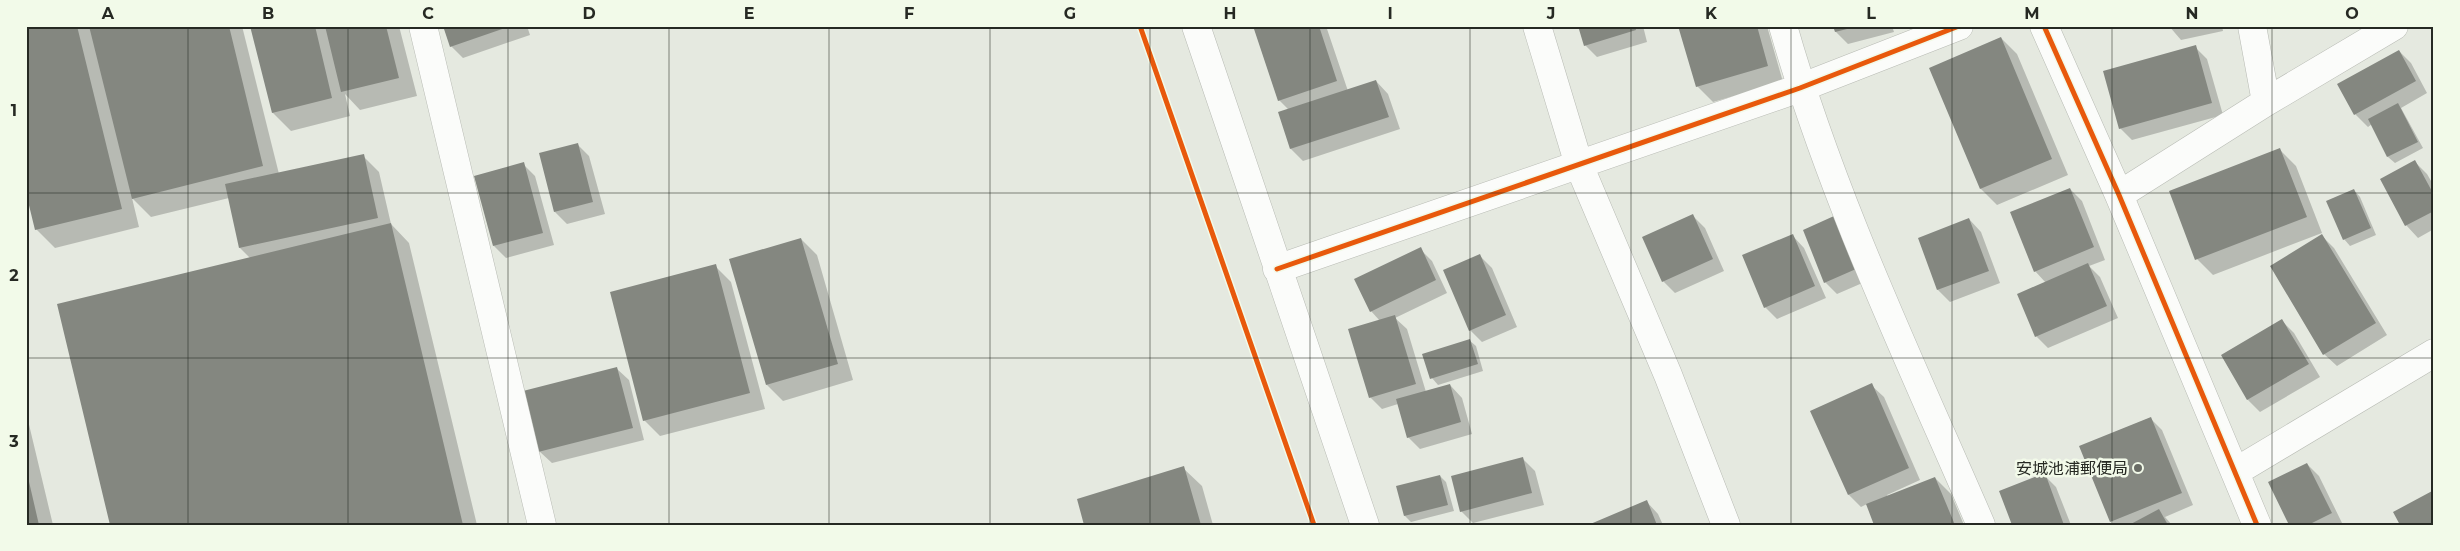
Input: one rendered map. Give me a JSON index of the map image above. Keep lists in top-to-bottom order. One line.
{"places":["安城池浦郵便局"],"grid":{"columns":["A","B","C","D","E","F","G","H","I","J","K","L","M","N","O"],"rows":["1","2","3"]}}
